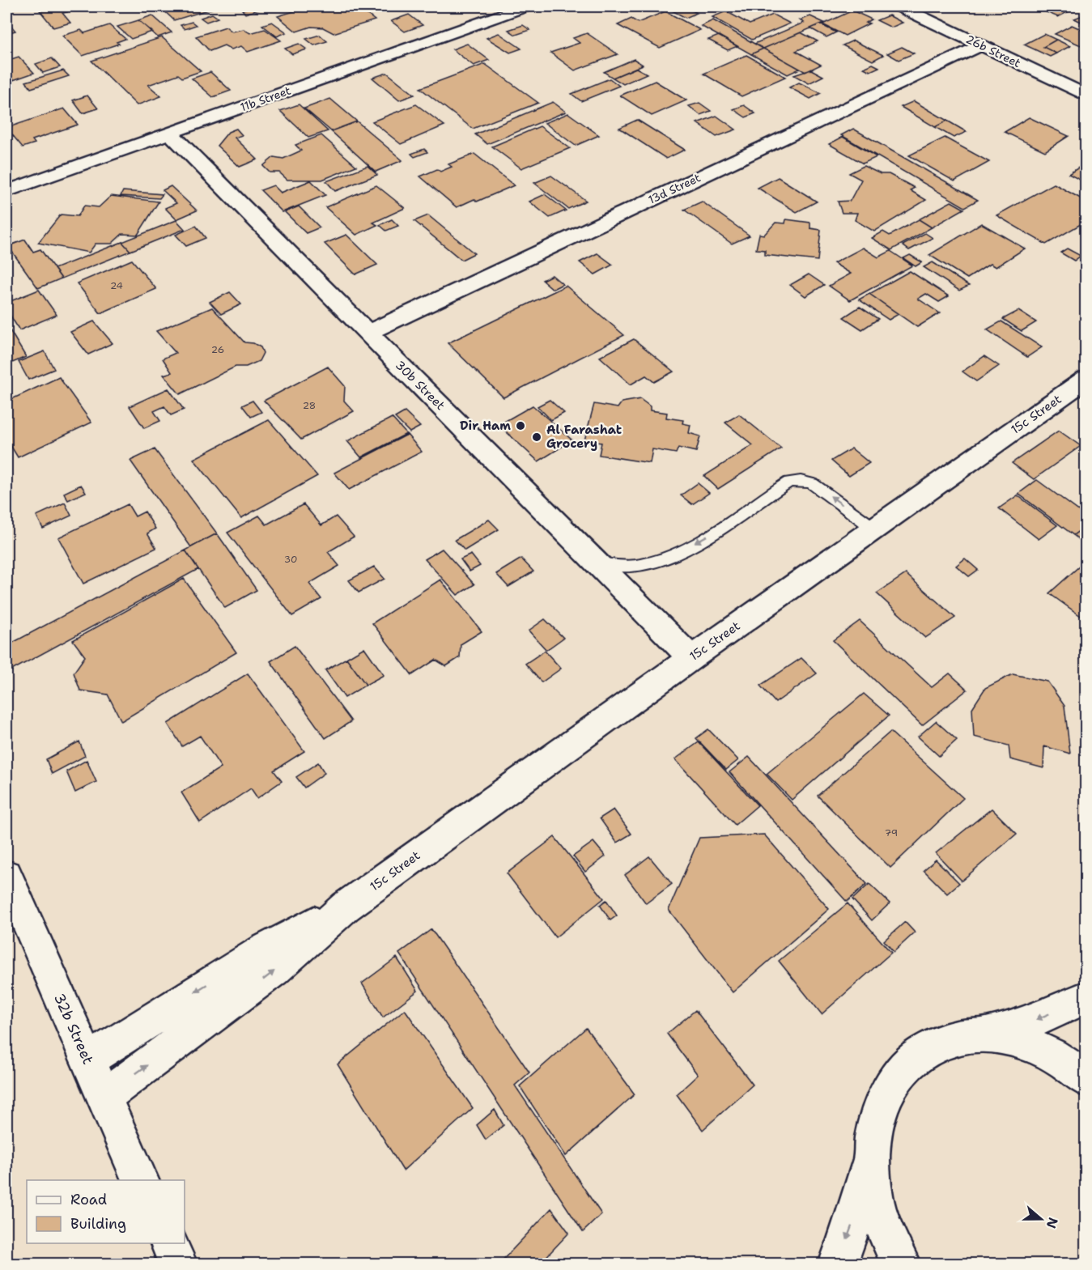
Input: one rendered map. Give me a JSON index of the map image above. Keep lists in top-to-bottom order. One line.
{"streets":{"street":["26b Street","11b Street","13d Street","30b Street","15c Street","32b Street"]},"crossings":[["26b Street","13d Street"],["11b Street","30b Street"],["13d Street","30b Street"],["30b Street","15c Street"],["15c Street","32b Street"]],"places":["Dir Ham","Al Farashat Grocery"],"house_numbers":["24","26","28","30","79"],"legend":["Road","Building"],"north":"right"}
